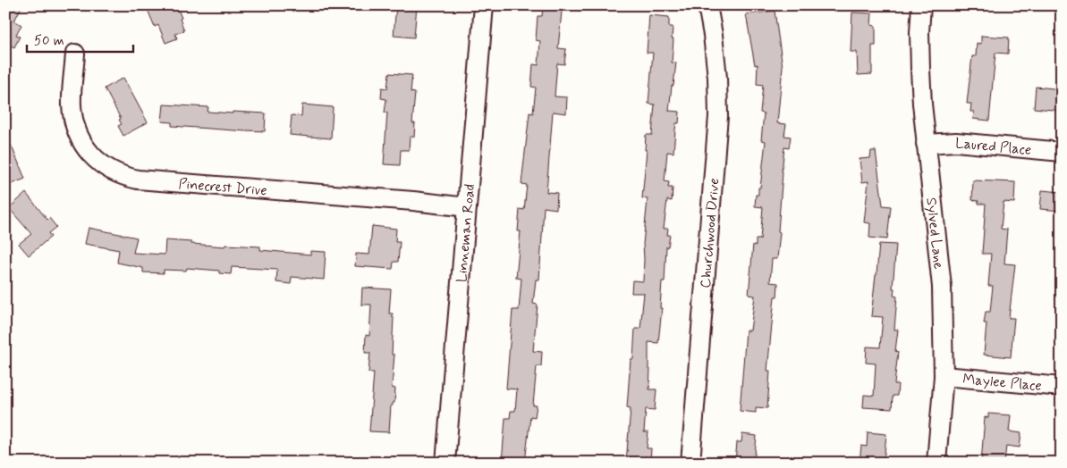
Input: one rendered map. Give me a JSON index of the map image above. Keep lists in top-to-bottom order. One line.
{"streets":{"street":["Laured Place","Pinecrest Drive","Linneman Road","Churchwood Drive","Sylved Lane","Maylee Place"]},"crossings":[["Laured Place","Sylved Lane"],["Pinecrest Drive","Linneman Road"],["Sylved Lane","Maylee Place"]],"scale_bar":"50 m"}
